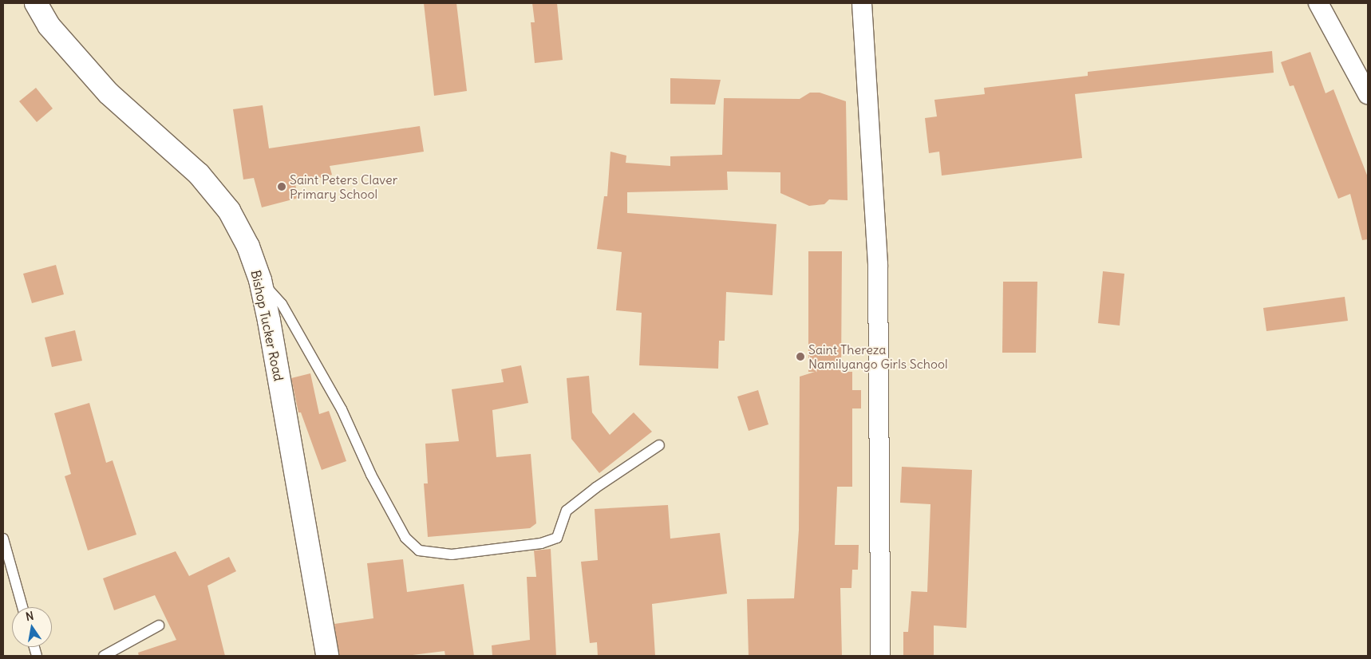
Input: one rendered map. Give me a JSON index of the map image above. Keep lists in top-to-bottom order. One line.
{"streets":{"main road":["Bishop Tucker Road"]},"places":["Saint Peters Claver Primary School","Saint Thereza Namilyango Girls School"],"north":"top"}
